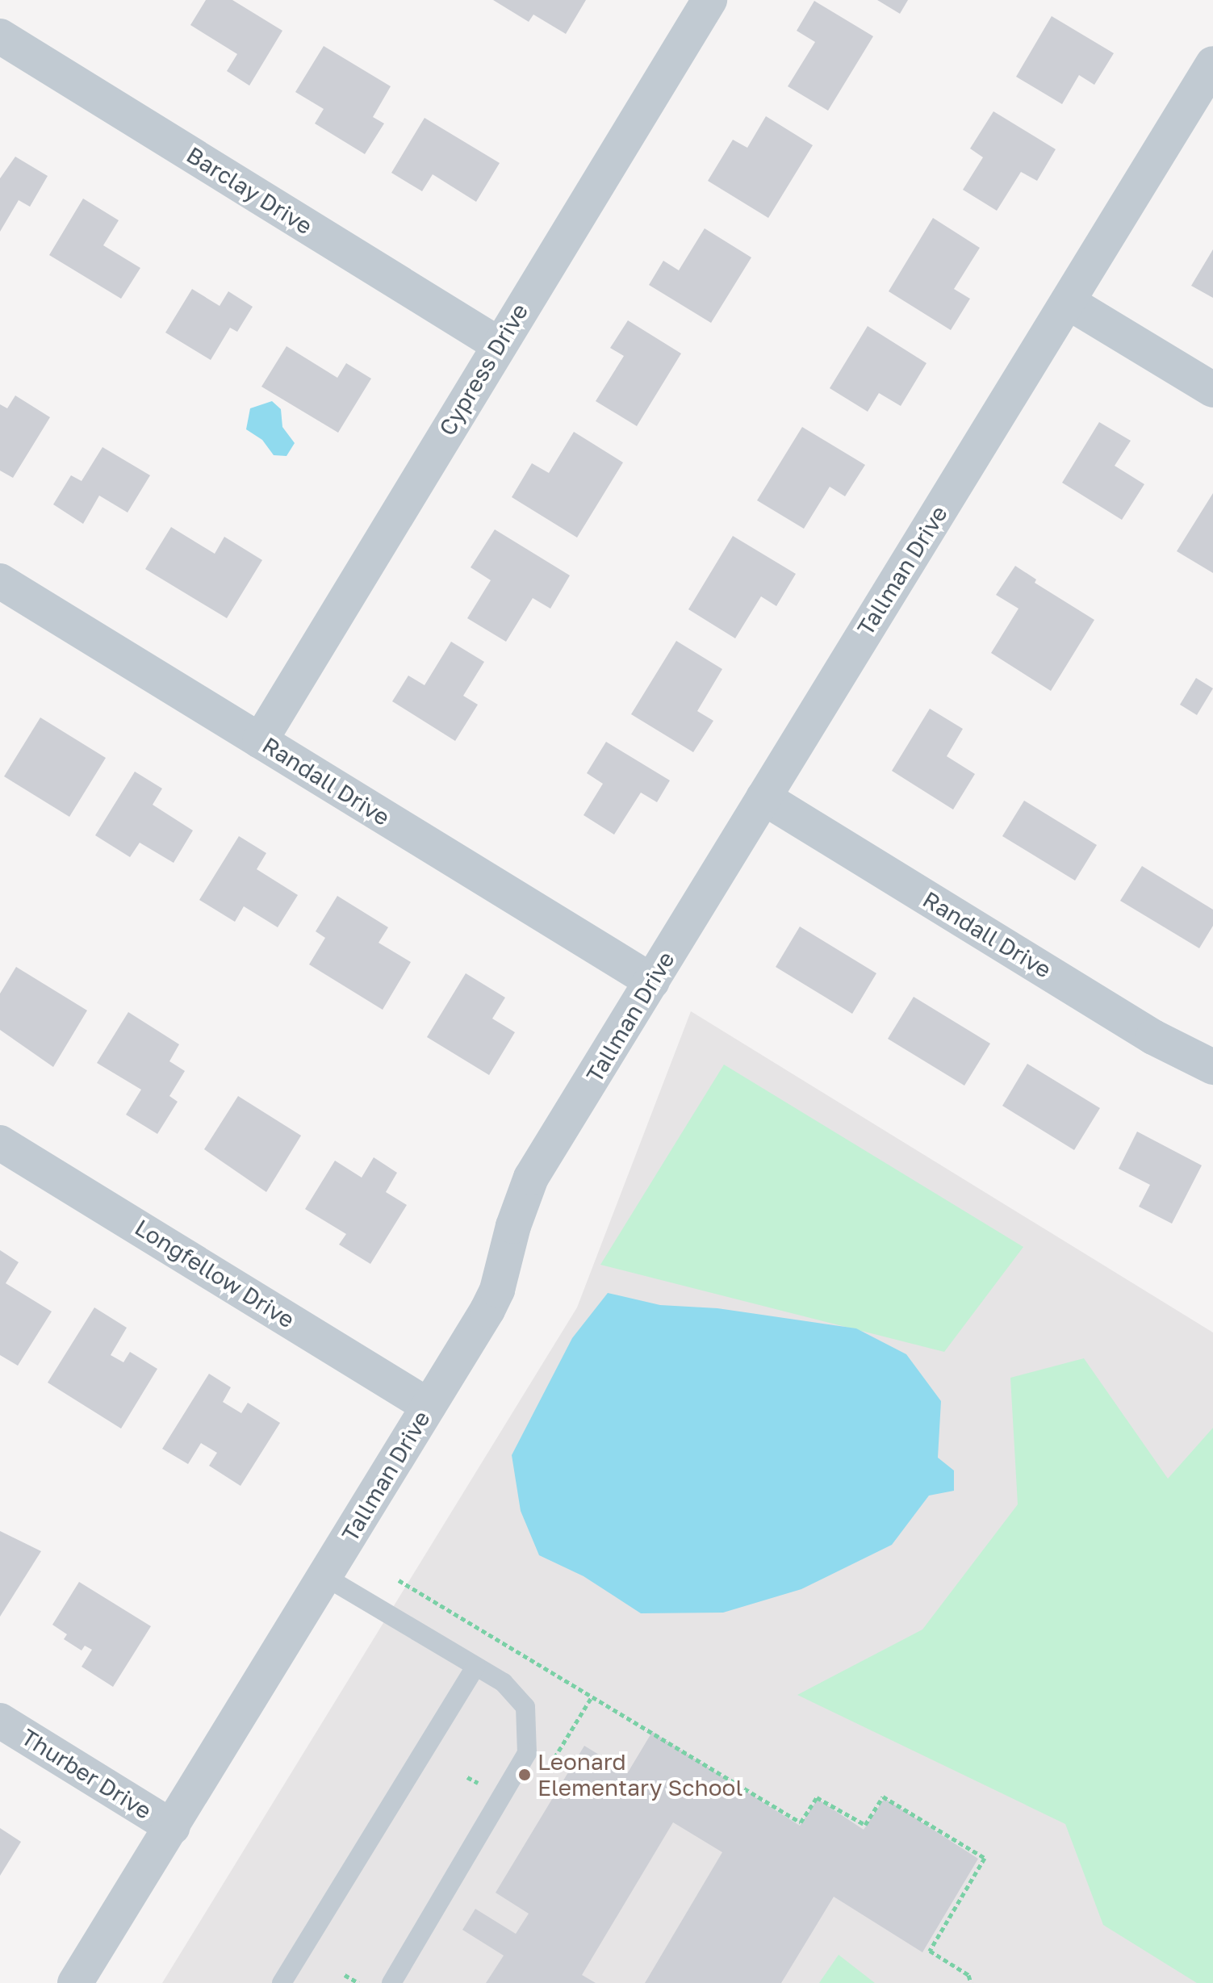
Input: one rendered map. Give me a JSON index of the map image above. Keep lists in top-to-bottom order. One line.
{"streets":{"street":["Barclay Drive","Cypress Drive","Tallman Drive","Randall Drive","Longfellow Drive","Thurber Drive"]},"crossings":[["Barclay Drive","Cypress Drive"],["Cypress Drive","Randall Drive"],["Tallman Drive","Randall Drive"],["Tallman Drive","Longfellow Drive"],["Tallman Drive","Thurber Drive"]],"places":["Leonard Elementary School"]}
